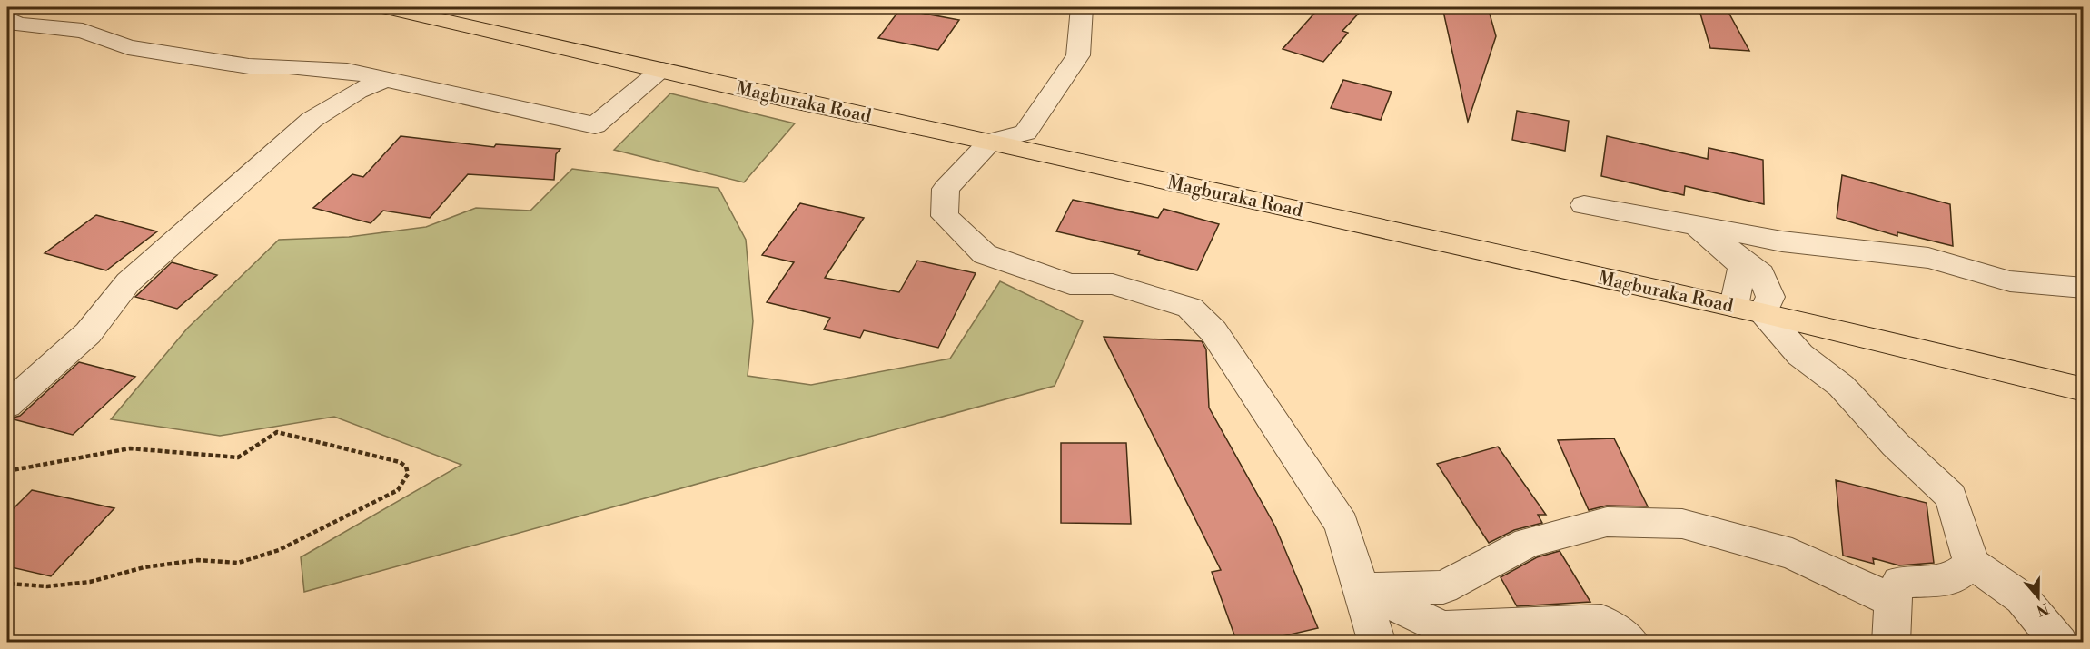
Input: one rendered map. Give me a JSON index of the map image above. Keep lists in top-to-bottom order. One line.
{"streets":{"main road":["Magburaka Road"]},"north":"bottom"}
